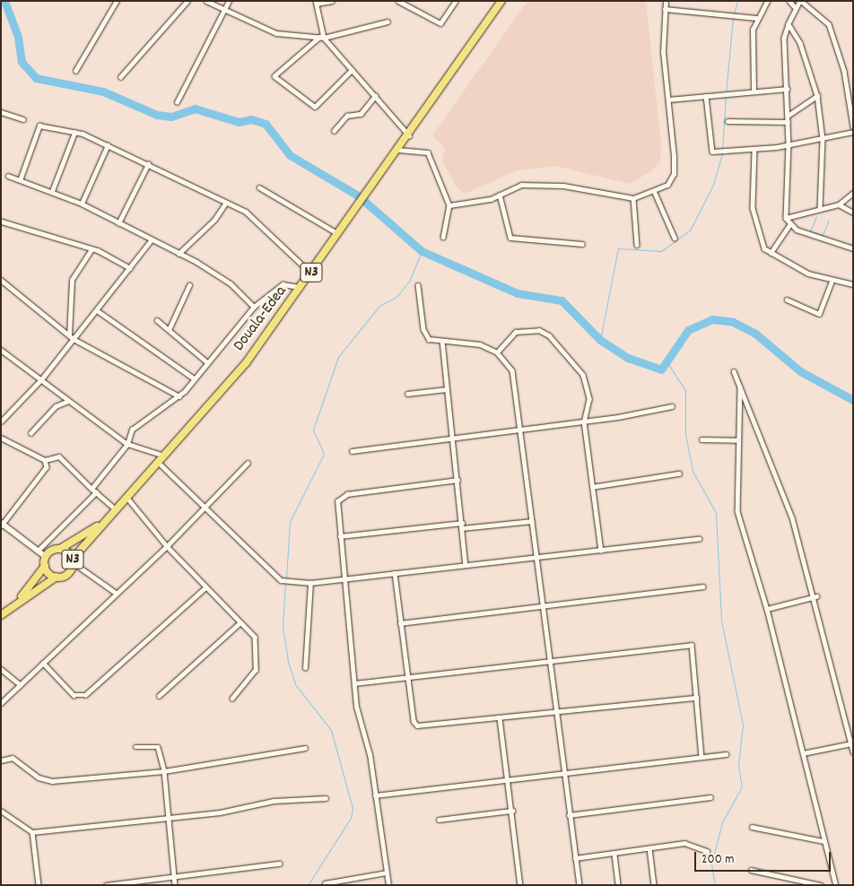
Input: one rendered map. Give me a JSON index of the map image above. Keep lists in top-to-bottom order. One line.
{"streets":{"highway":["N3","Douala-Edea"]},"crossings":[["N3","Douala-Edea"]],"scale_bar":"200 m"}
